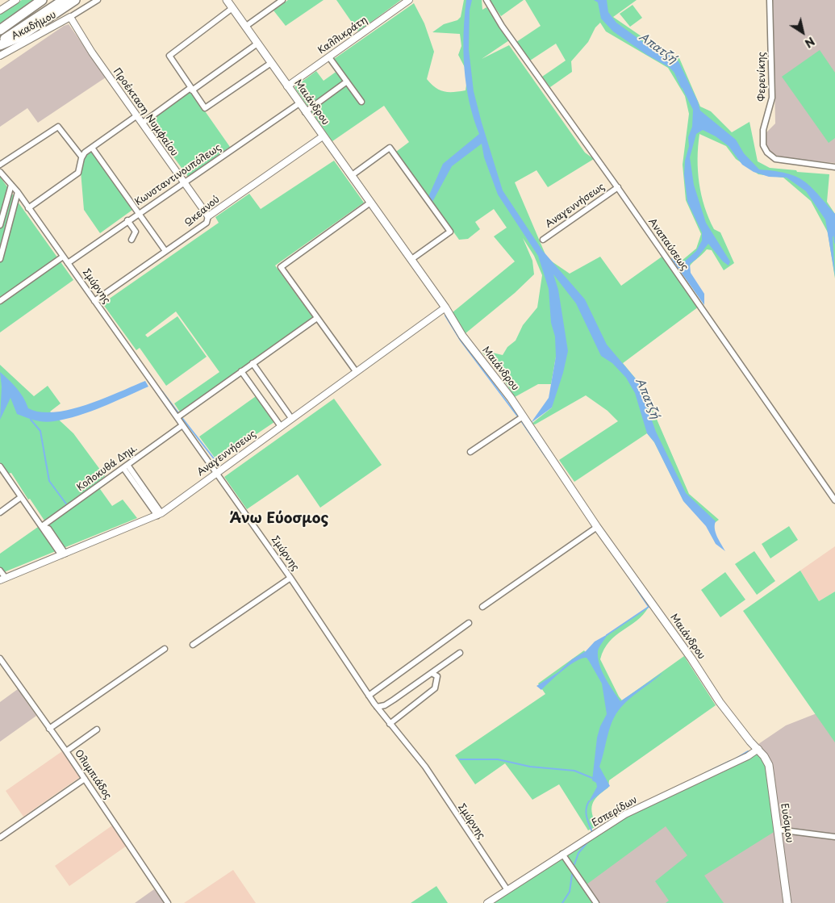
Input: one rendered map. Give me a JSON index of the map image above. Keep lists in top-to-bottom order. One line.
{"streets":{"main road":["Μαιάνδρου","Ευόσμου"],"street":["Ακαδήμου","Καλλικράτη","Φερενίκης","Προέκταση Νυμφαίου","Κωνσταντινουπόλεως","Αναγεννήσεως","Ωκεανού","Αναπαύσεως","Σμύρνης","Κολοκυθά Δημ.","Ολυμπιάδος","Εσπερίδων"]},"crossings":[["Ακαδήμου","Προέκταση Νυμφαίου"],["Καλλικράτη","Μαιάνδρου"],["Μαιάνδρου","Κωνσταντινουπόλεως"],["Μαιάνδρου","Αναγεννήσεως"],["Μαιάνδρου","Ωκεανού"],["Μαιάνδρου","Εσπερίδων"],["Μαιάνδρου","Ευόσμου"],["Προέκταση Νυμφαίου","Κωνσταντινουπόλεως"],["Προέκταση Νυμφαίου","Ωκεανού"],["Κωνσταντινουπόλεως","Σμύρνης"],["Αναγεννήσεως","Αναπαύσεως"],["Αναγεννήσεως","Σμύρνης"],["Ωκεανού","Σμύρνης"],["Σμύρνης","Κολοκυθά Δημ."],["Σμύρνης","Εσπερίδων"],["Εσπερίδων","Ευόσμου"]],"districts":["Άνω Εύοσμος"],"water":["Απατζή"],"north":"bottom right"}
